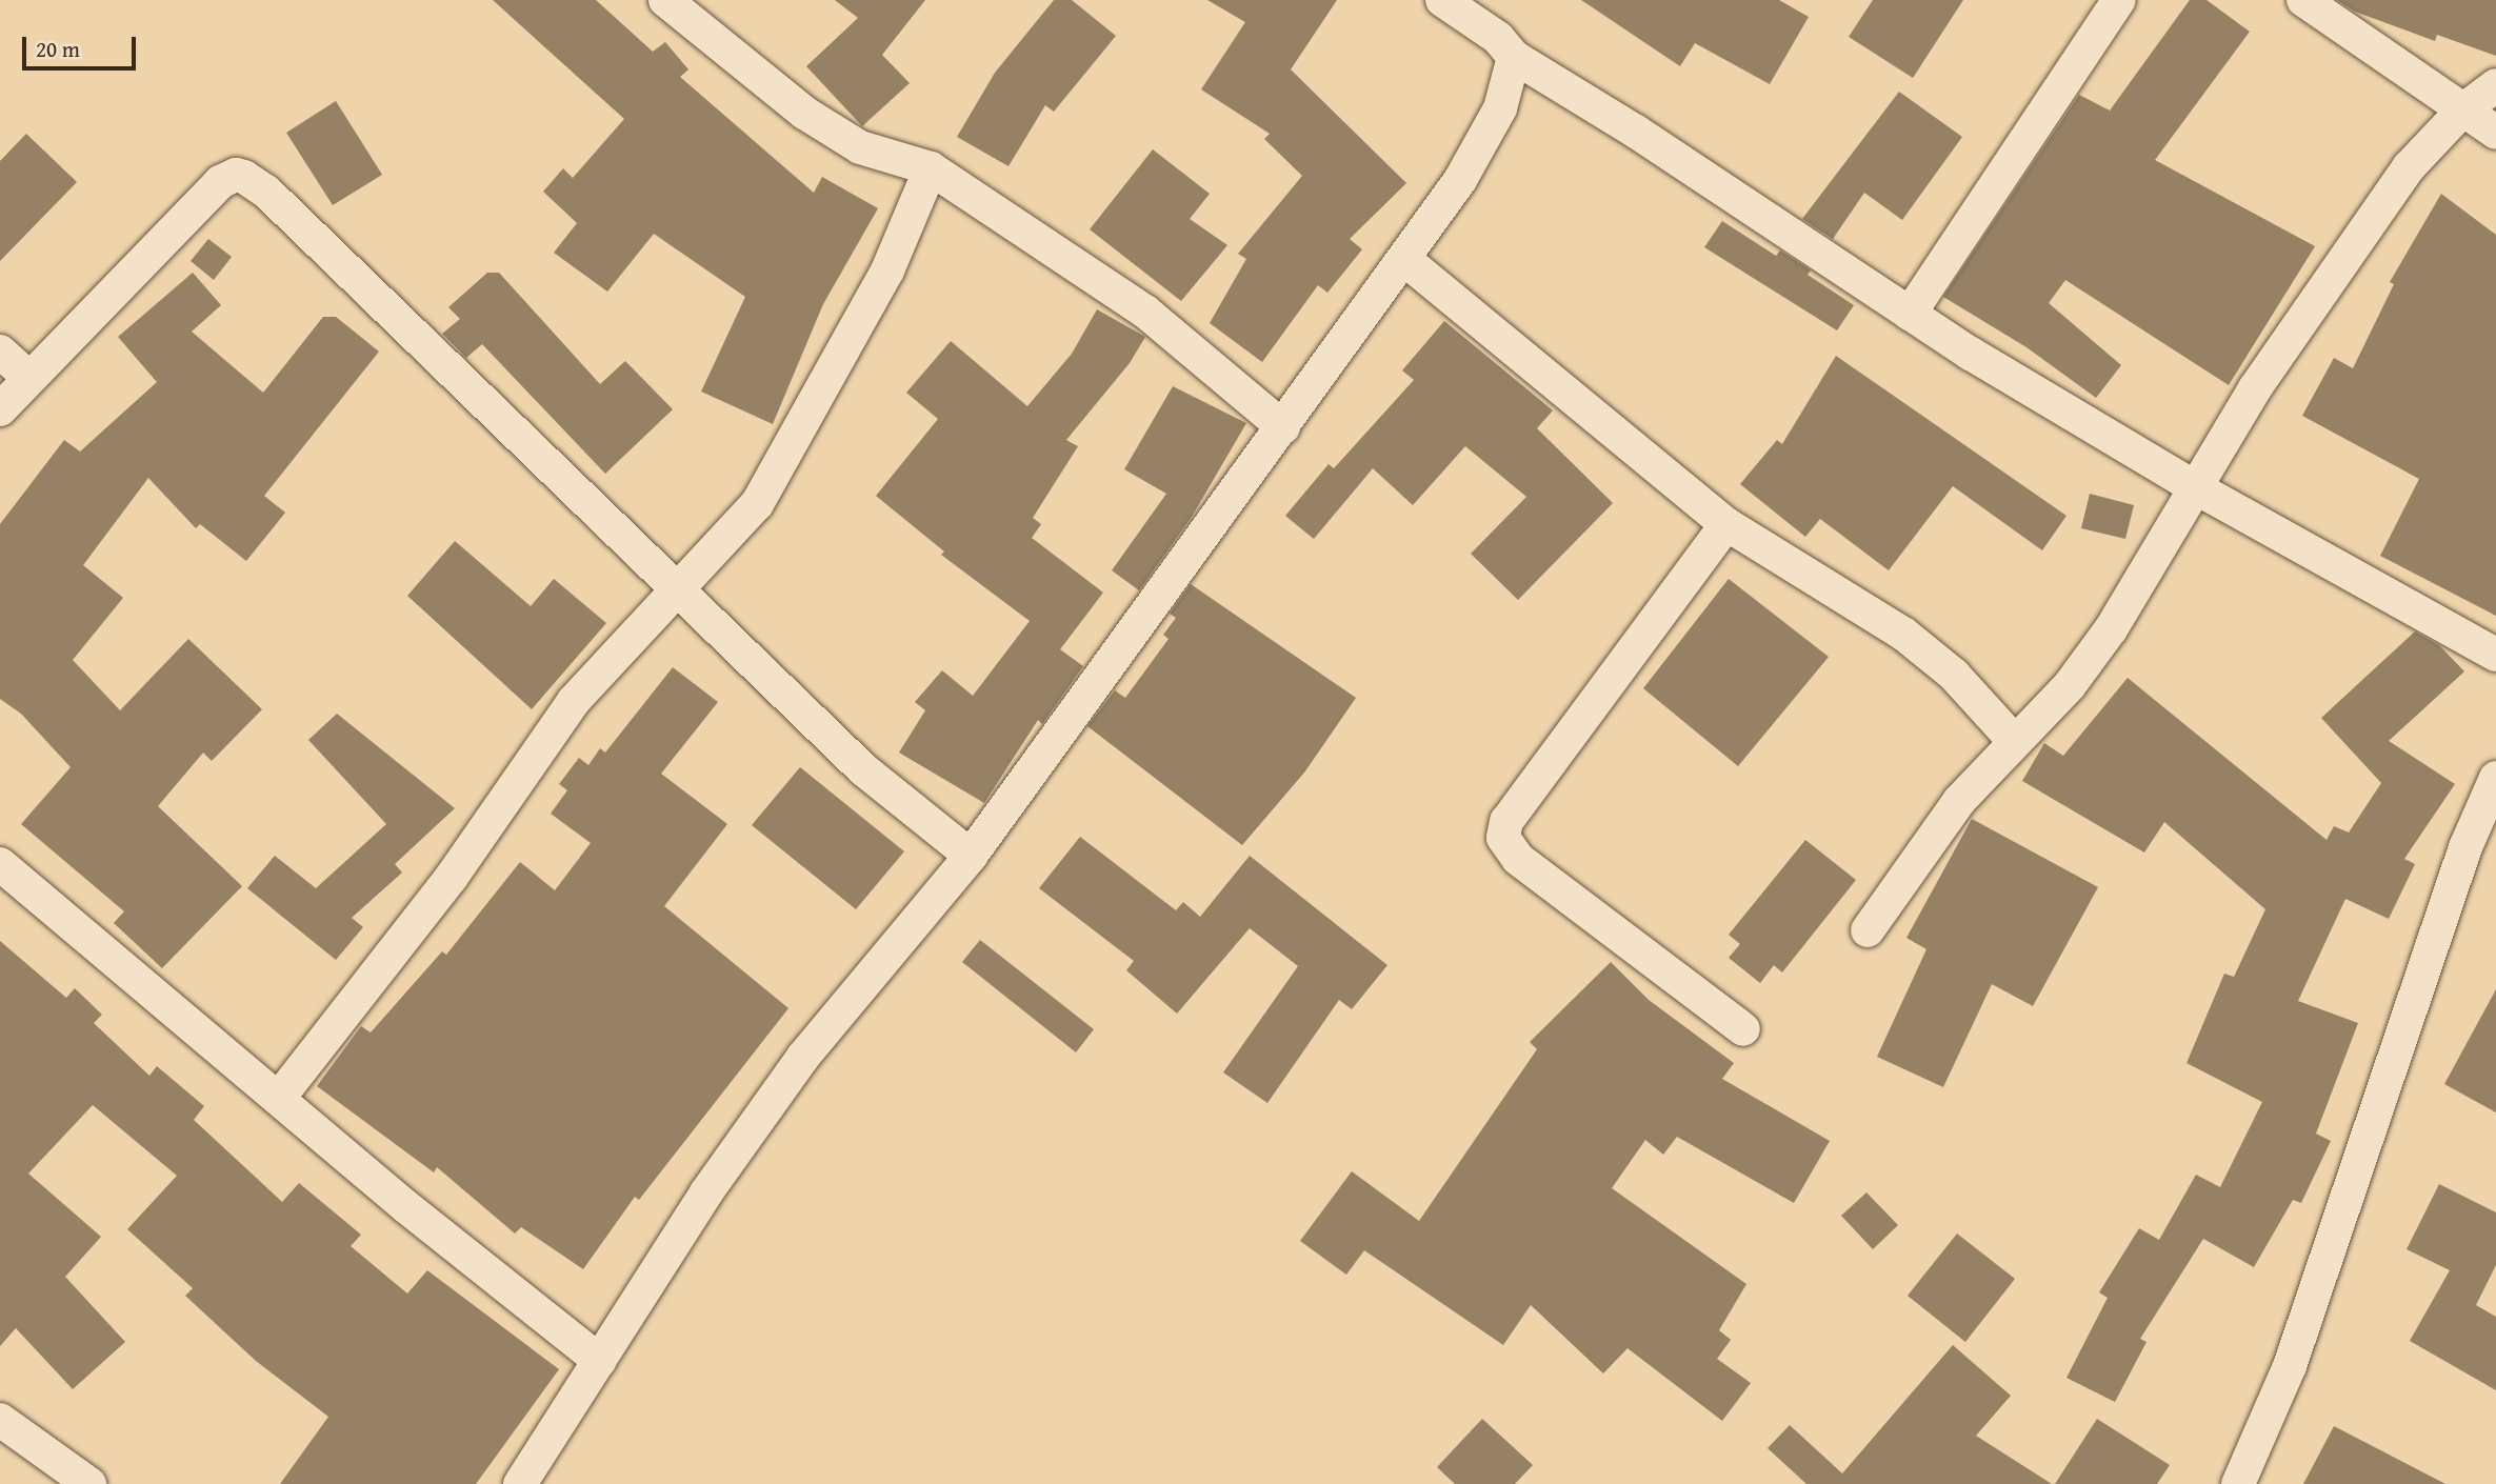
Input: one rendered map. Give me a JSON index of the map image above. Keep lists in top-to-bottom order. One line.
{"scale_bar":"20 m"}
